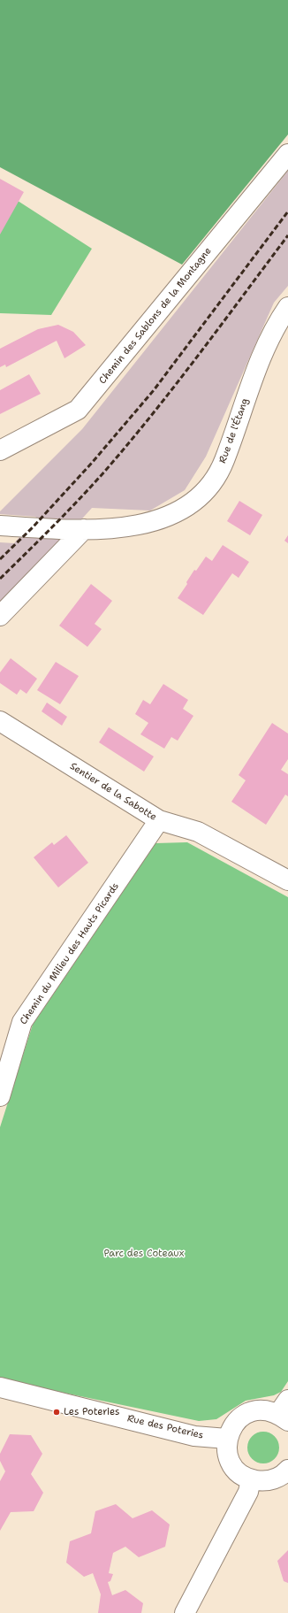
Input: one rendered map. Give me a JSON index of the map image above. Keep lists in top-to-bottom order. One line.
{"streets":{"street":["Chemin des Sablons de la Montagne","Rue de l'Étang","Sentier de la Sabotte","Chemin du Milieu des Hauts Picards","Rue des Poteries"]},"crossings":[["Sentier de la Sabotte","Chemin du Milieu des Hauts Picards"]],"parks":["Parc des Coteaux"],"places":["Les Poteries"]}
